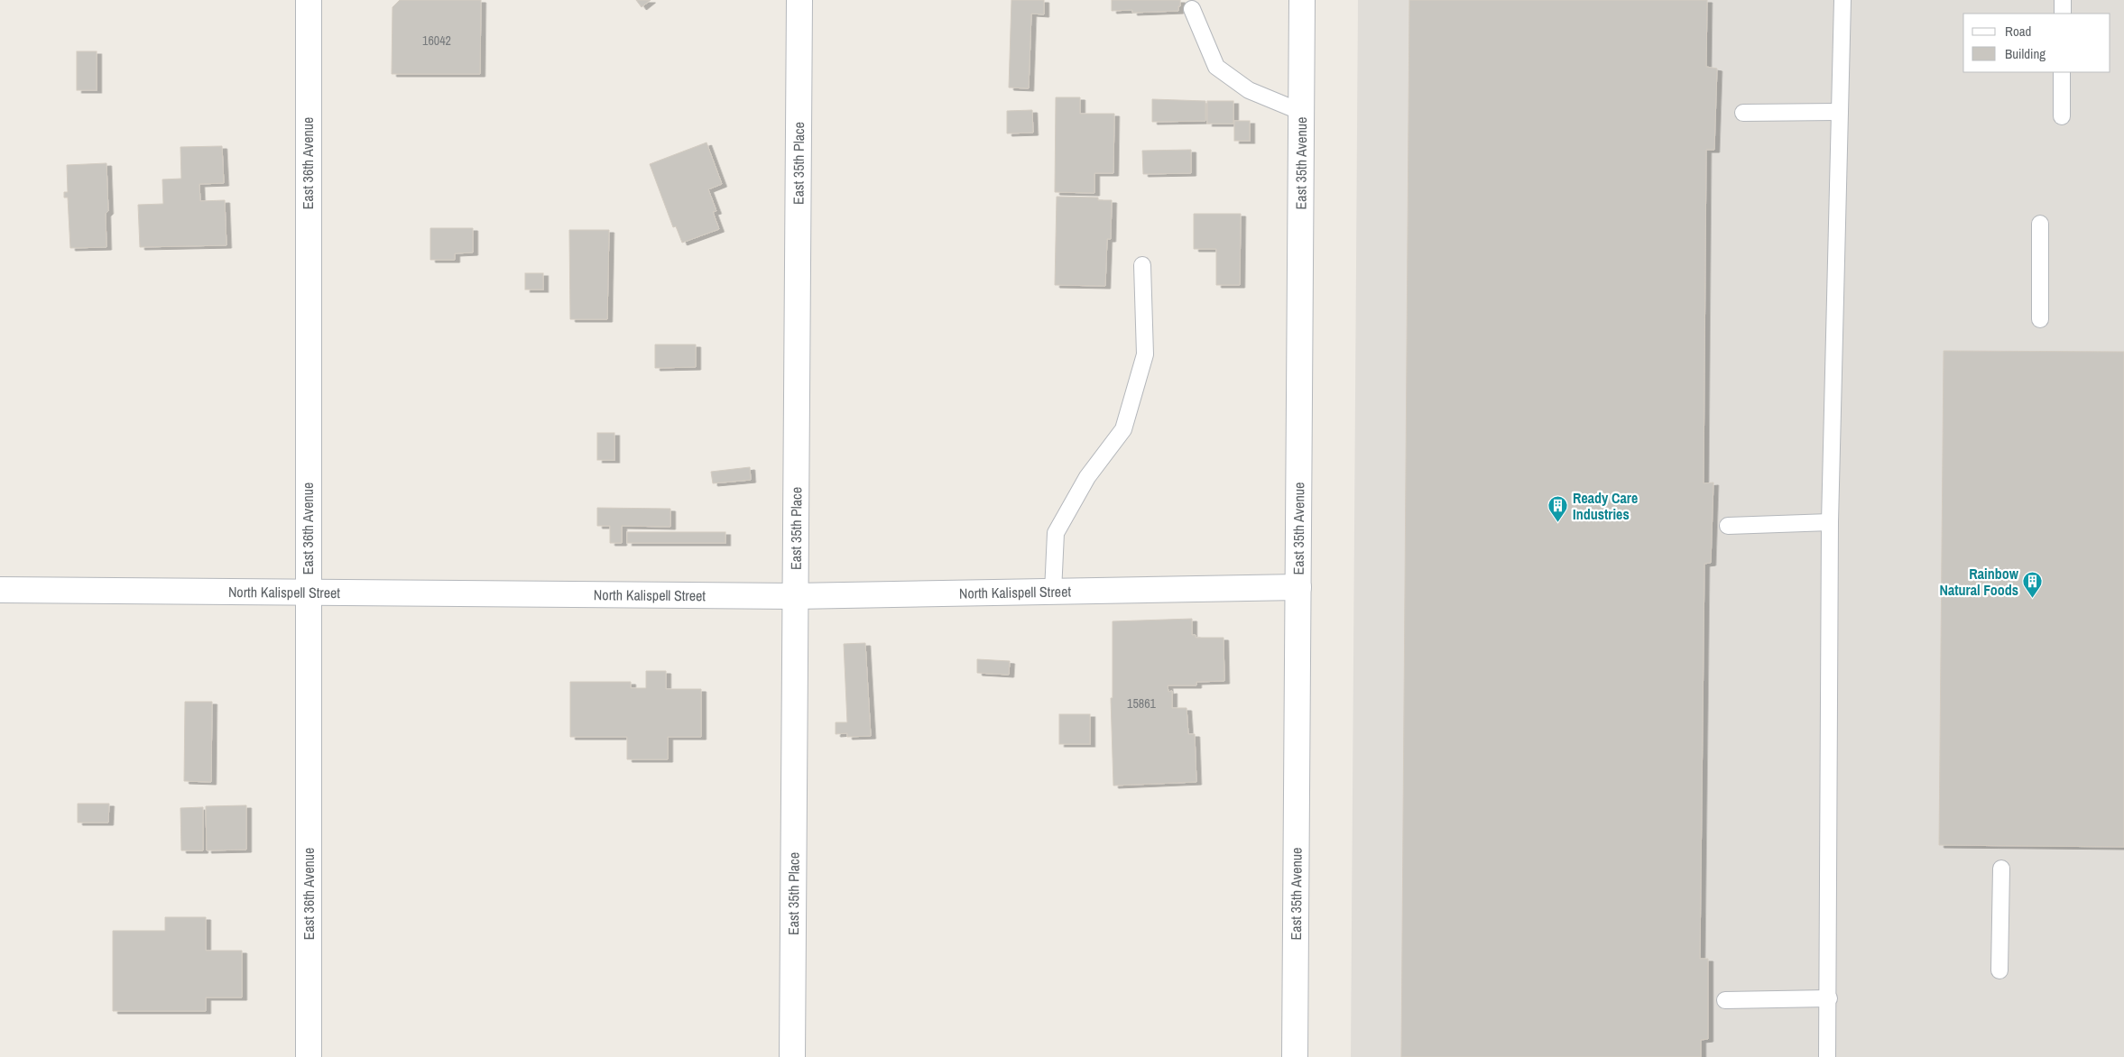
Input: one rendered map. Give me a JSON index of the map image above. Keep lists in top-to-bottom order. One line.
{"streets":{"street":["East 36th Avenue","East 35th Place","East 35th Avenue","North Kalispell Street"]},"crossings":[["East 36th Avenue","North Kalispell Street"],["East 35th Place","North Kalispell Street"],["East 35th Avenue","North Kalispell Street"]],"places":{"building":["Ready Care Industries","Rainbow Natural Foods"]},"house_numbers":["16042","15861"],"legend":["Road","Building"]}
